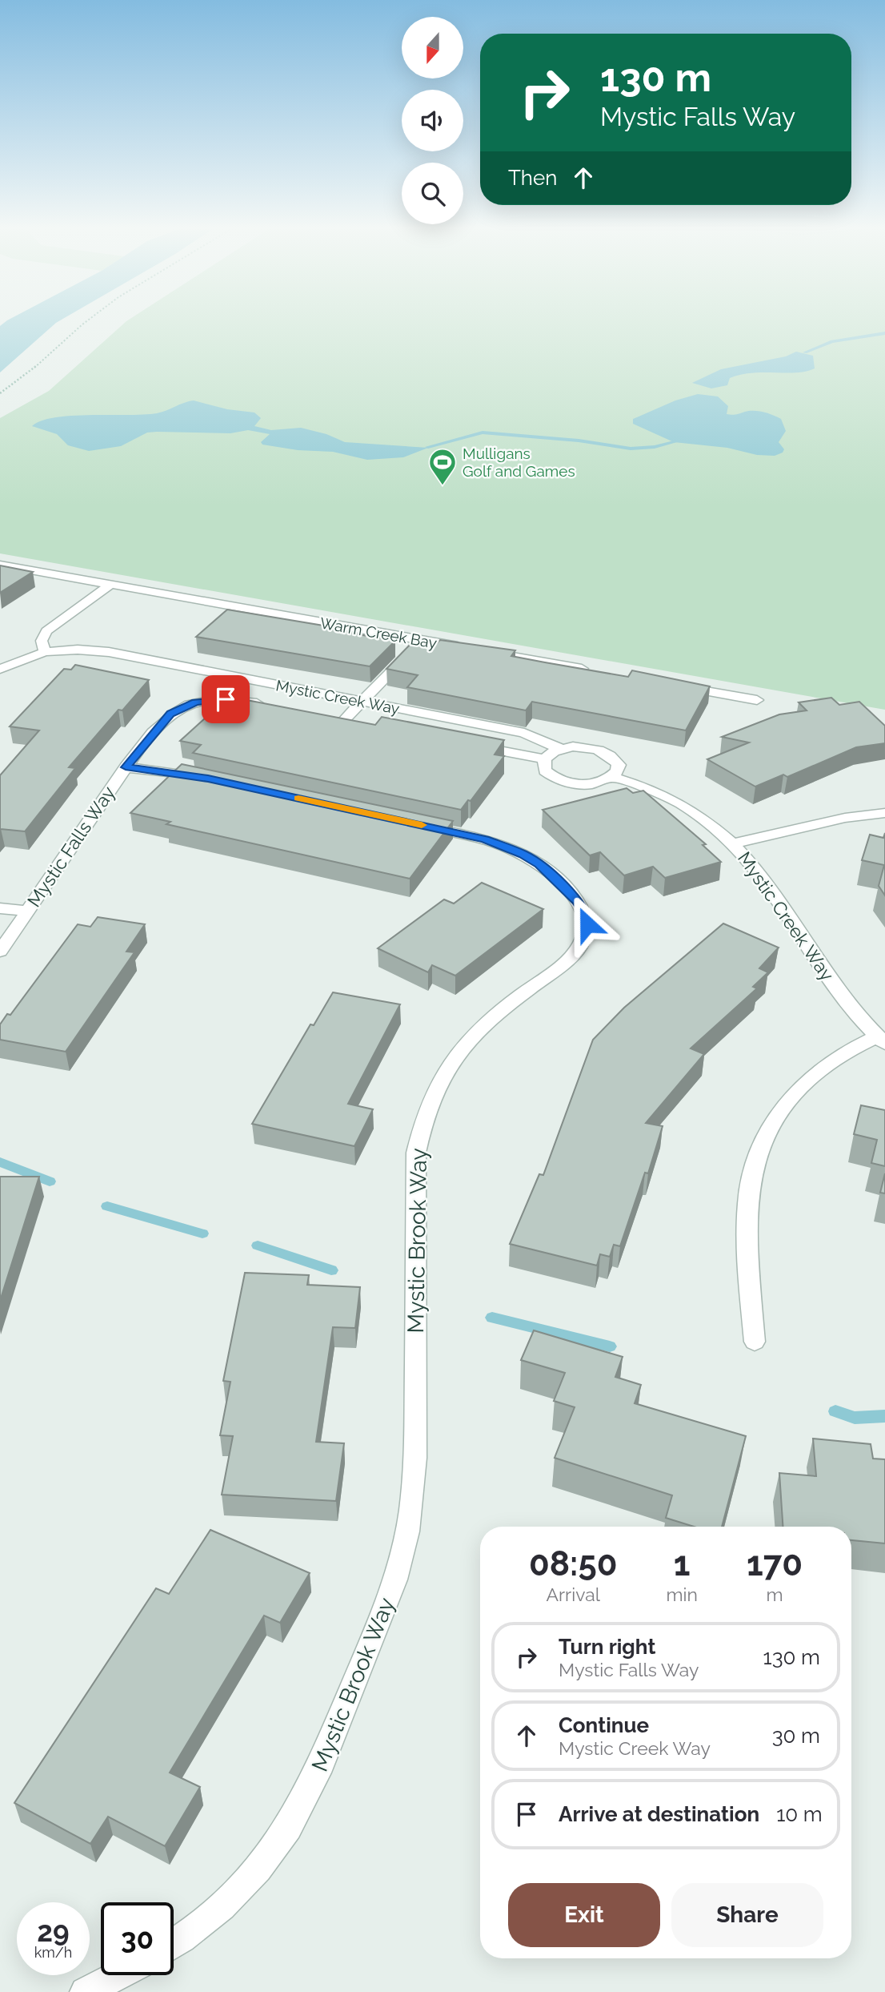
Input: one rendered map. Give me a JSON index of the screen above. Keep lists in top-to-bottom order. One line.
{"streets":{"street":["Warm Creek Bay","Mystic Creek Way","Mystic Falls Way","Mystic Brook Way"]},"crossings":[["Mystic Creek Way","Mystic Falls Way"]],"places":{"sports":["Mulligans Golf and Games"]},"north":"bottom","page":{"turn":["130 m","Mystic Falls Way"],"then":"Then","eta":["08:50","Arrival","1","min","170","m"],"list":[{"name":"Turn right","note":"Mystic Falls Way","value":"130 m"},{"name":"Continue","note":"Mystic Creek Way","value":"30 m"},{"name":"Arrive at destination","value":"10 m"}],"buttons":["Exit","Share"],"speed":"29 km/h","limit":"30"}}
